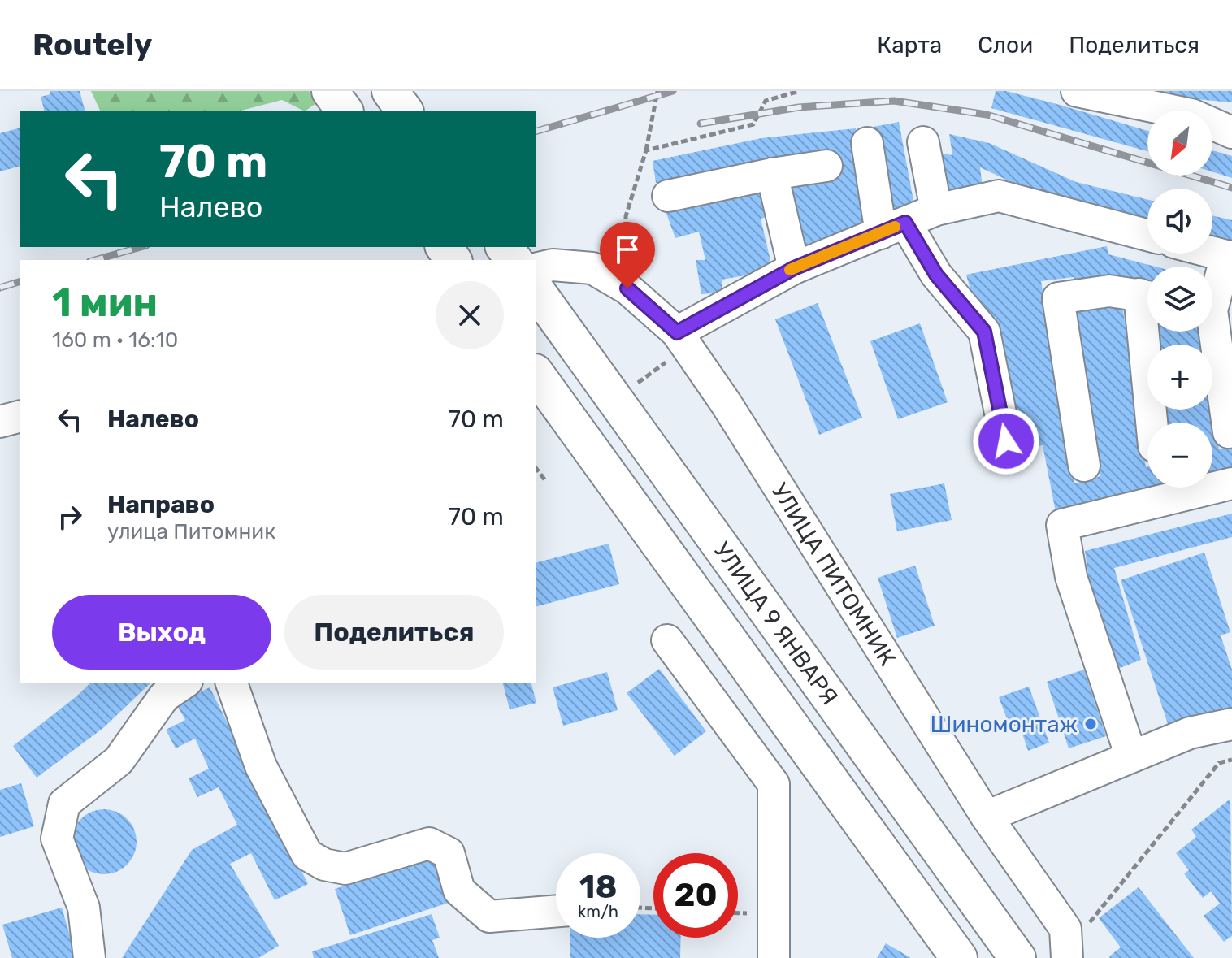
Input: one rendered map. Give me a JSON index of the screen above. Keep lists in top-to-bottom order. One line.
{"streets":{"main road":["УЛИЦА 9 ЯНВАРЯ"],"street":["УЛИЦА ПИТОМНИК"]},"places":["Шиномонтаж"],"north":"bottom left","page":{"header":"Routely","nav":["Карта","Слои","Поделиться"],"map_buttons":["+","−"],"turn":["70 m","Налево"],"heading":["1 мин","160 m · 16:10"],"list":[{"name":"Налево","value":"70 m"},{"name":"Направо","note":"улица Питомник","value":"70 m"}],"buttons":["Выход","Поделиться"],"speed":"18 km/h","limit":"20"}}
